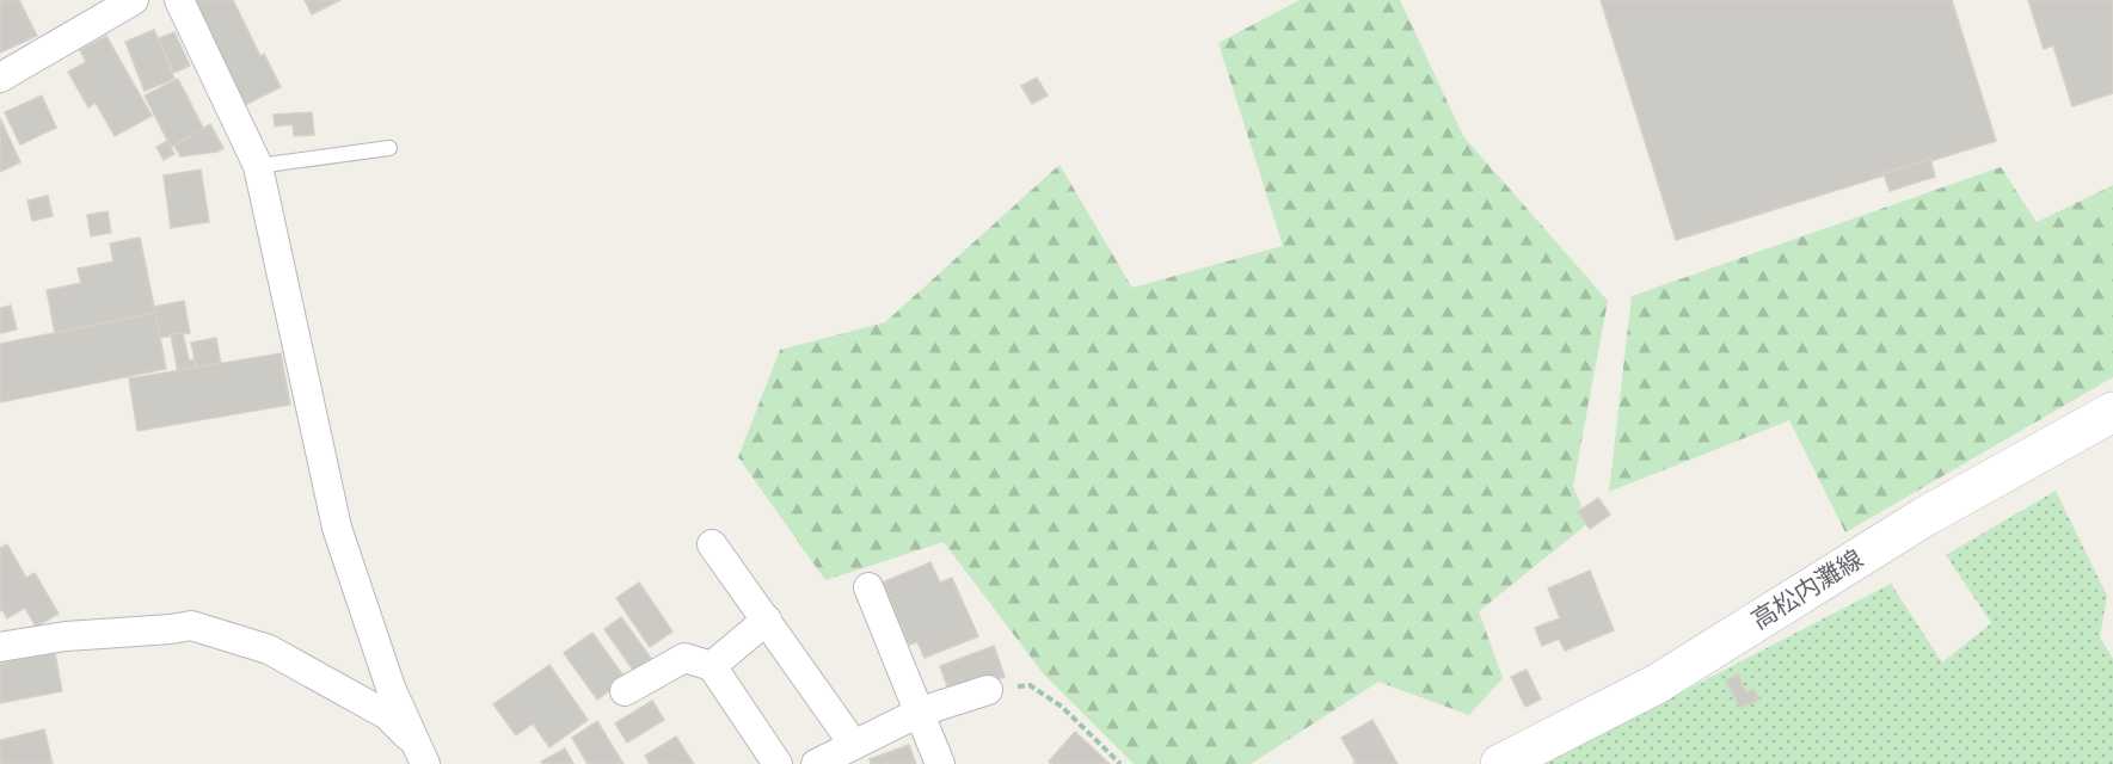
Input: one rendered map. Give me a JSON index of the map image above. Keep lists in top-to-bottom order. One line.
{"streets":{"main road":["高松内灘線"]}}
